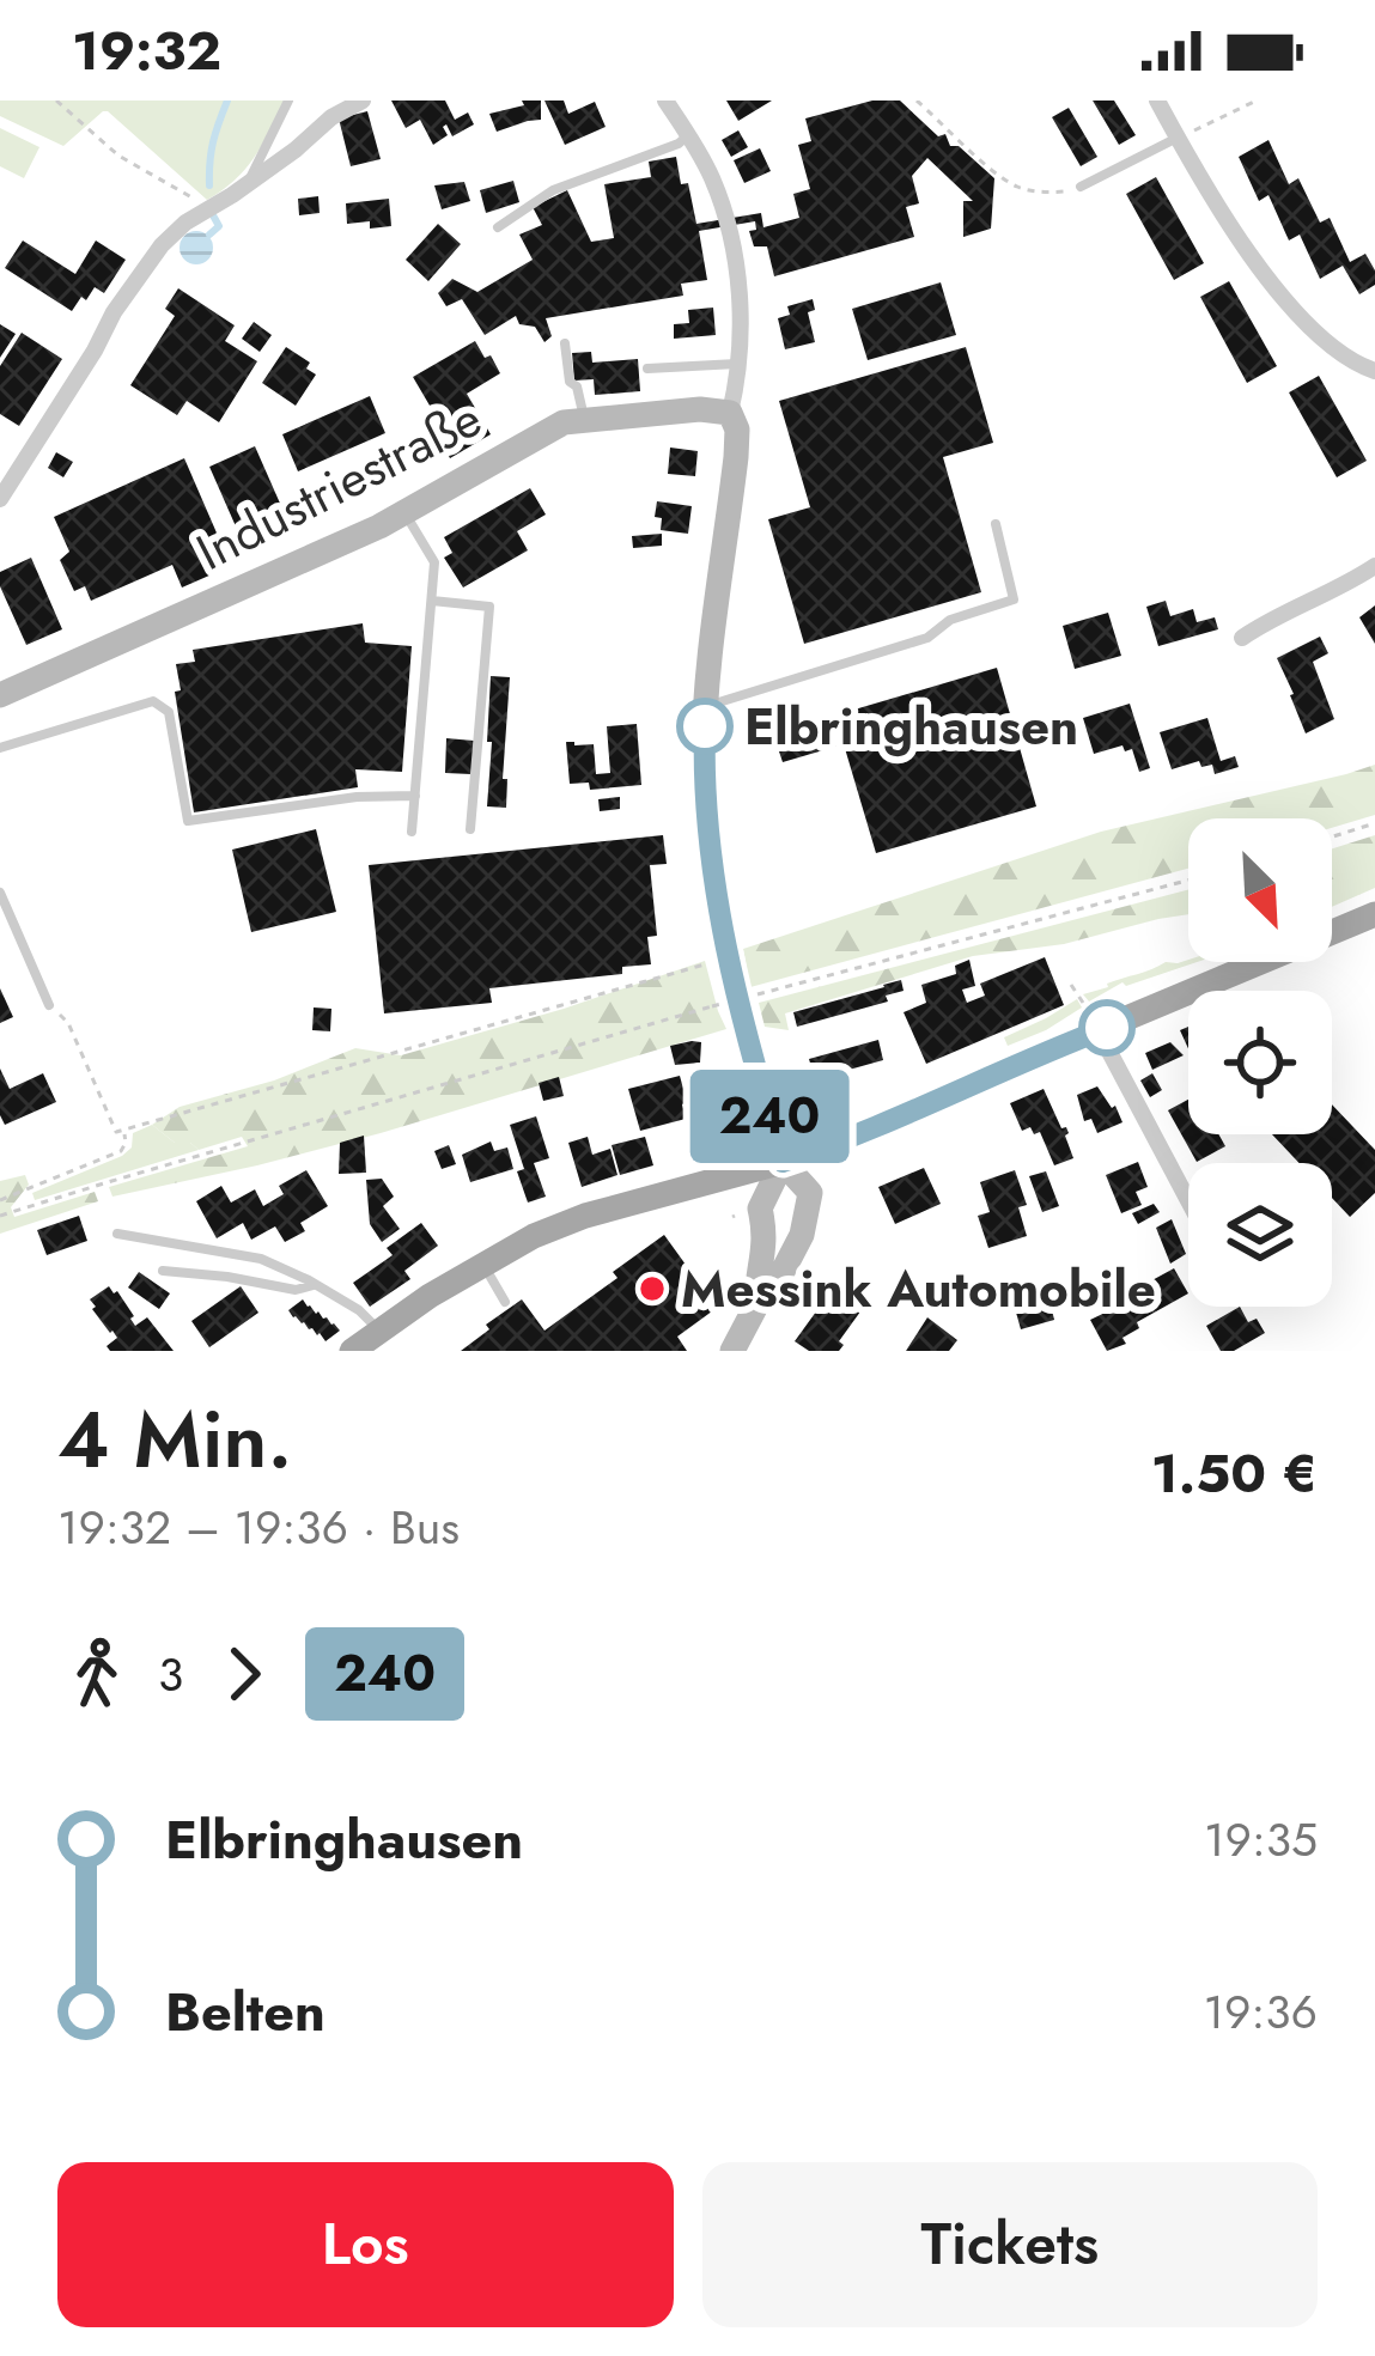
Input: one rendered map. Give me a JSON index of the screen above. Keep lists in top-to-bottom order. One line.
{"streets":{"street":["Industriestraße"]},"places":["Elbringhausen","Messink Automobile"],"lines":["bus line 240"],"north":"bottom right","page":{"status":"19:32","on_map":"240","heading":["4 Min.","19:32 – 19:36 · Bus","1.50 €"],"legs":["3","240"],"list":[{"name":"Elbringhausen","value":"19:35"},{"name":"Belten","value":"19:36"}],"buttons":["Los","Tickets"]}}
